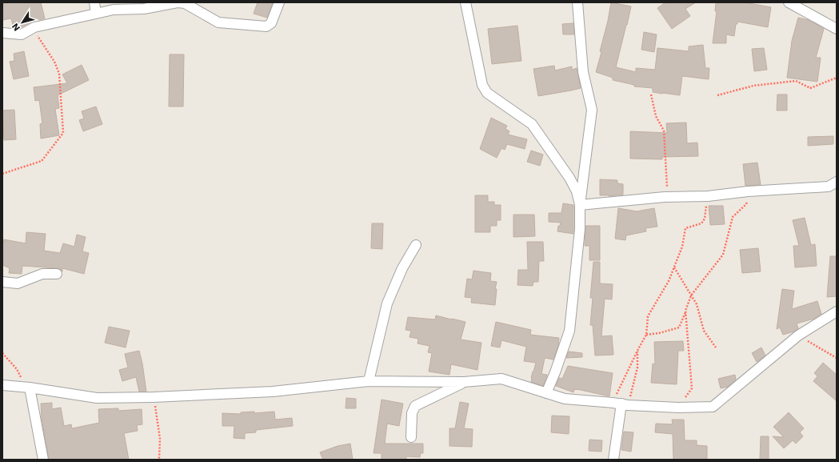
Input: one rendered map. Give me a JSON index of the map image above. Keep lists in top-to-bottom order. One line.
{"north":"bottom left"}
